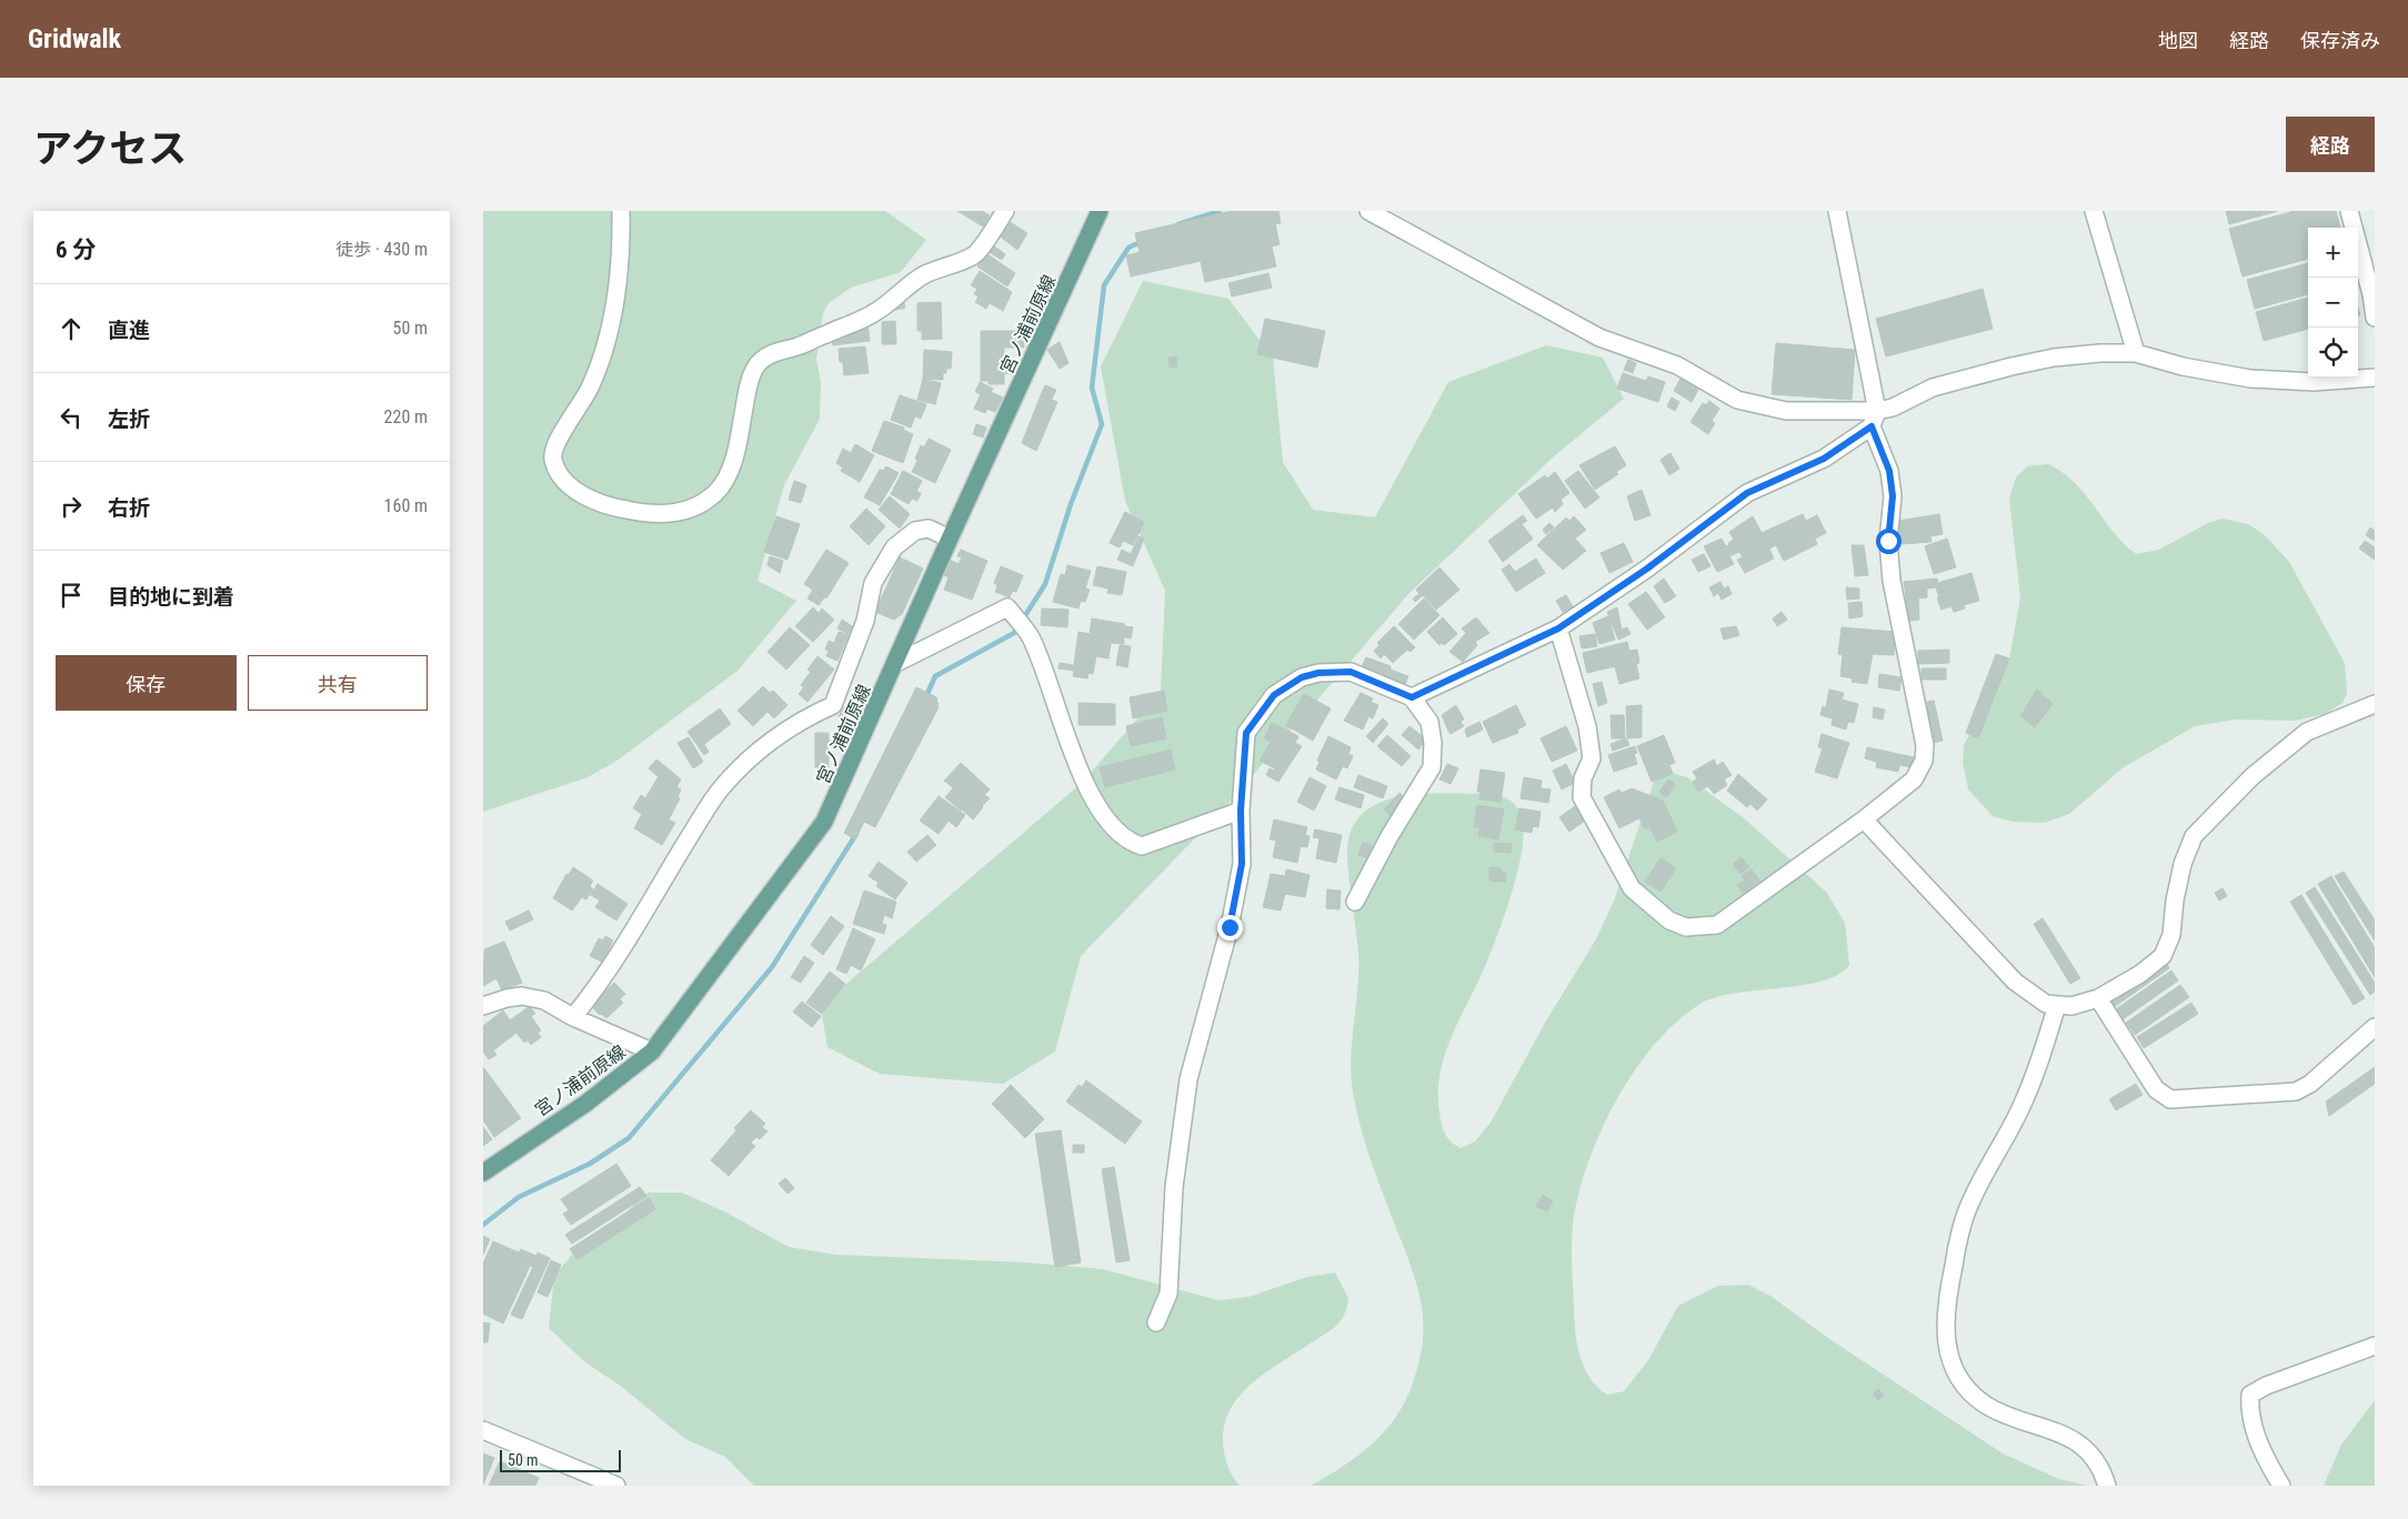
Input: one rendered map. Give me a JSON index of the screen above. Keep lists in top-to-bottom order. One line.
{"streets":{"main road":["宮ノ浦前原線"]},"scale_bar":"50 m","page":{"header":"Gridwalk","nav":["地図","経路","保存済み"],"title":"アクセス","buttons":["経路",["保存","共有"]],"heading":["6 分","徒歩 · 430 m"],"map_buttons":["+","−"],"list":[["直進","50 m"],["左折","220 m"],["右折","160 m"],"目的地に到着"],"scale":"50 m"}}
